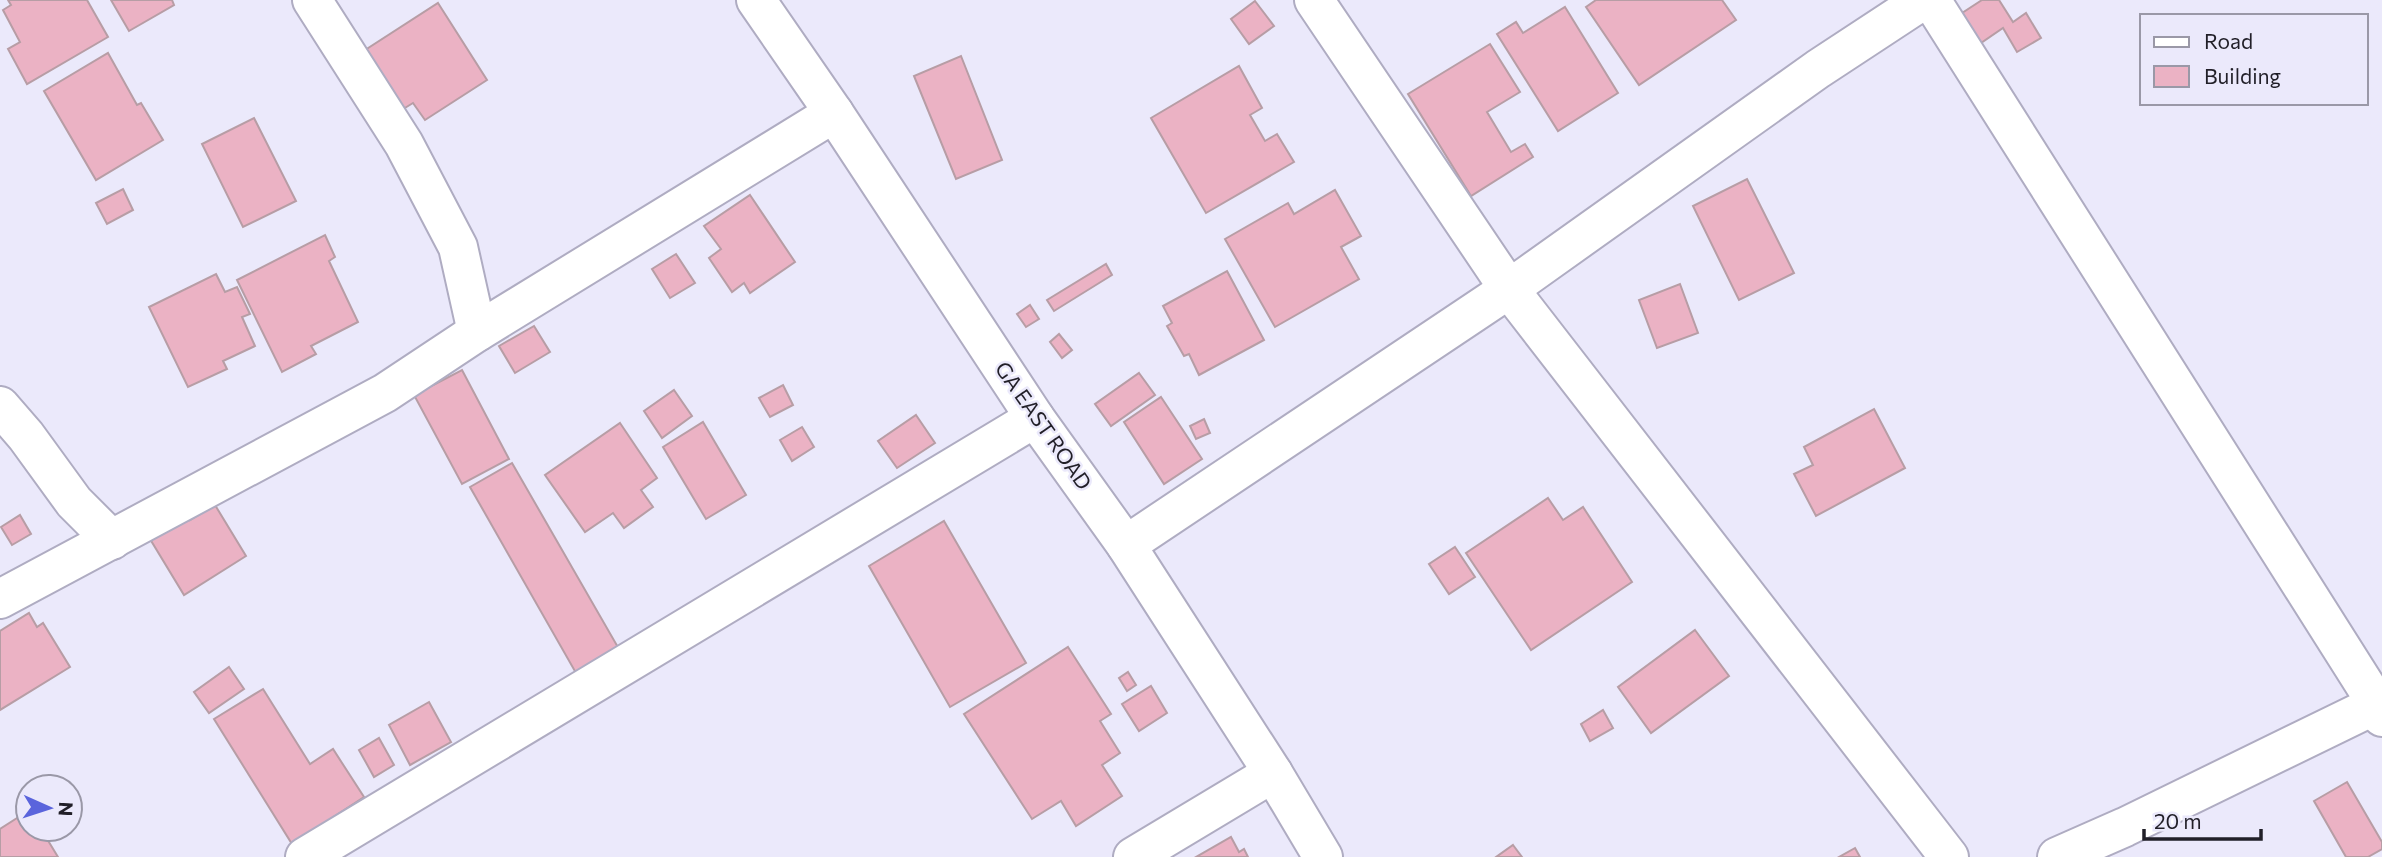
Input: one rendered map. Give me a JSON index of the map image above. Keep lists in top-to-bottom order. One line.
{"streets":{"street":["GA EAST ROAD"]},"legend":["Road","Building"],"scale_bar":"20 m","north":"right"}
